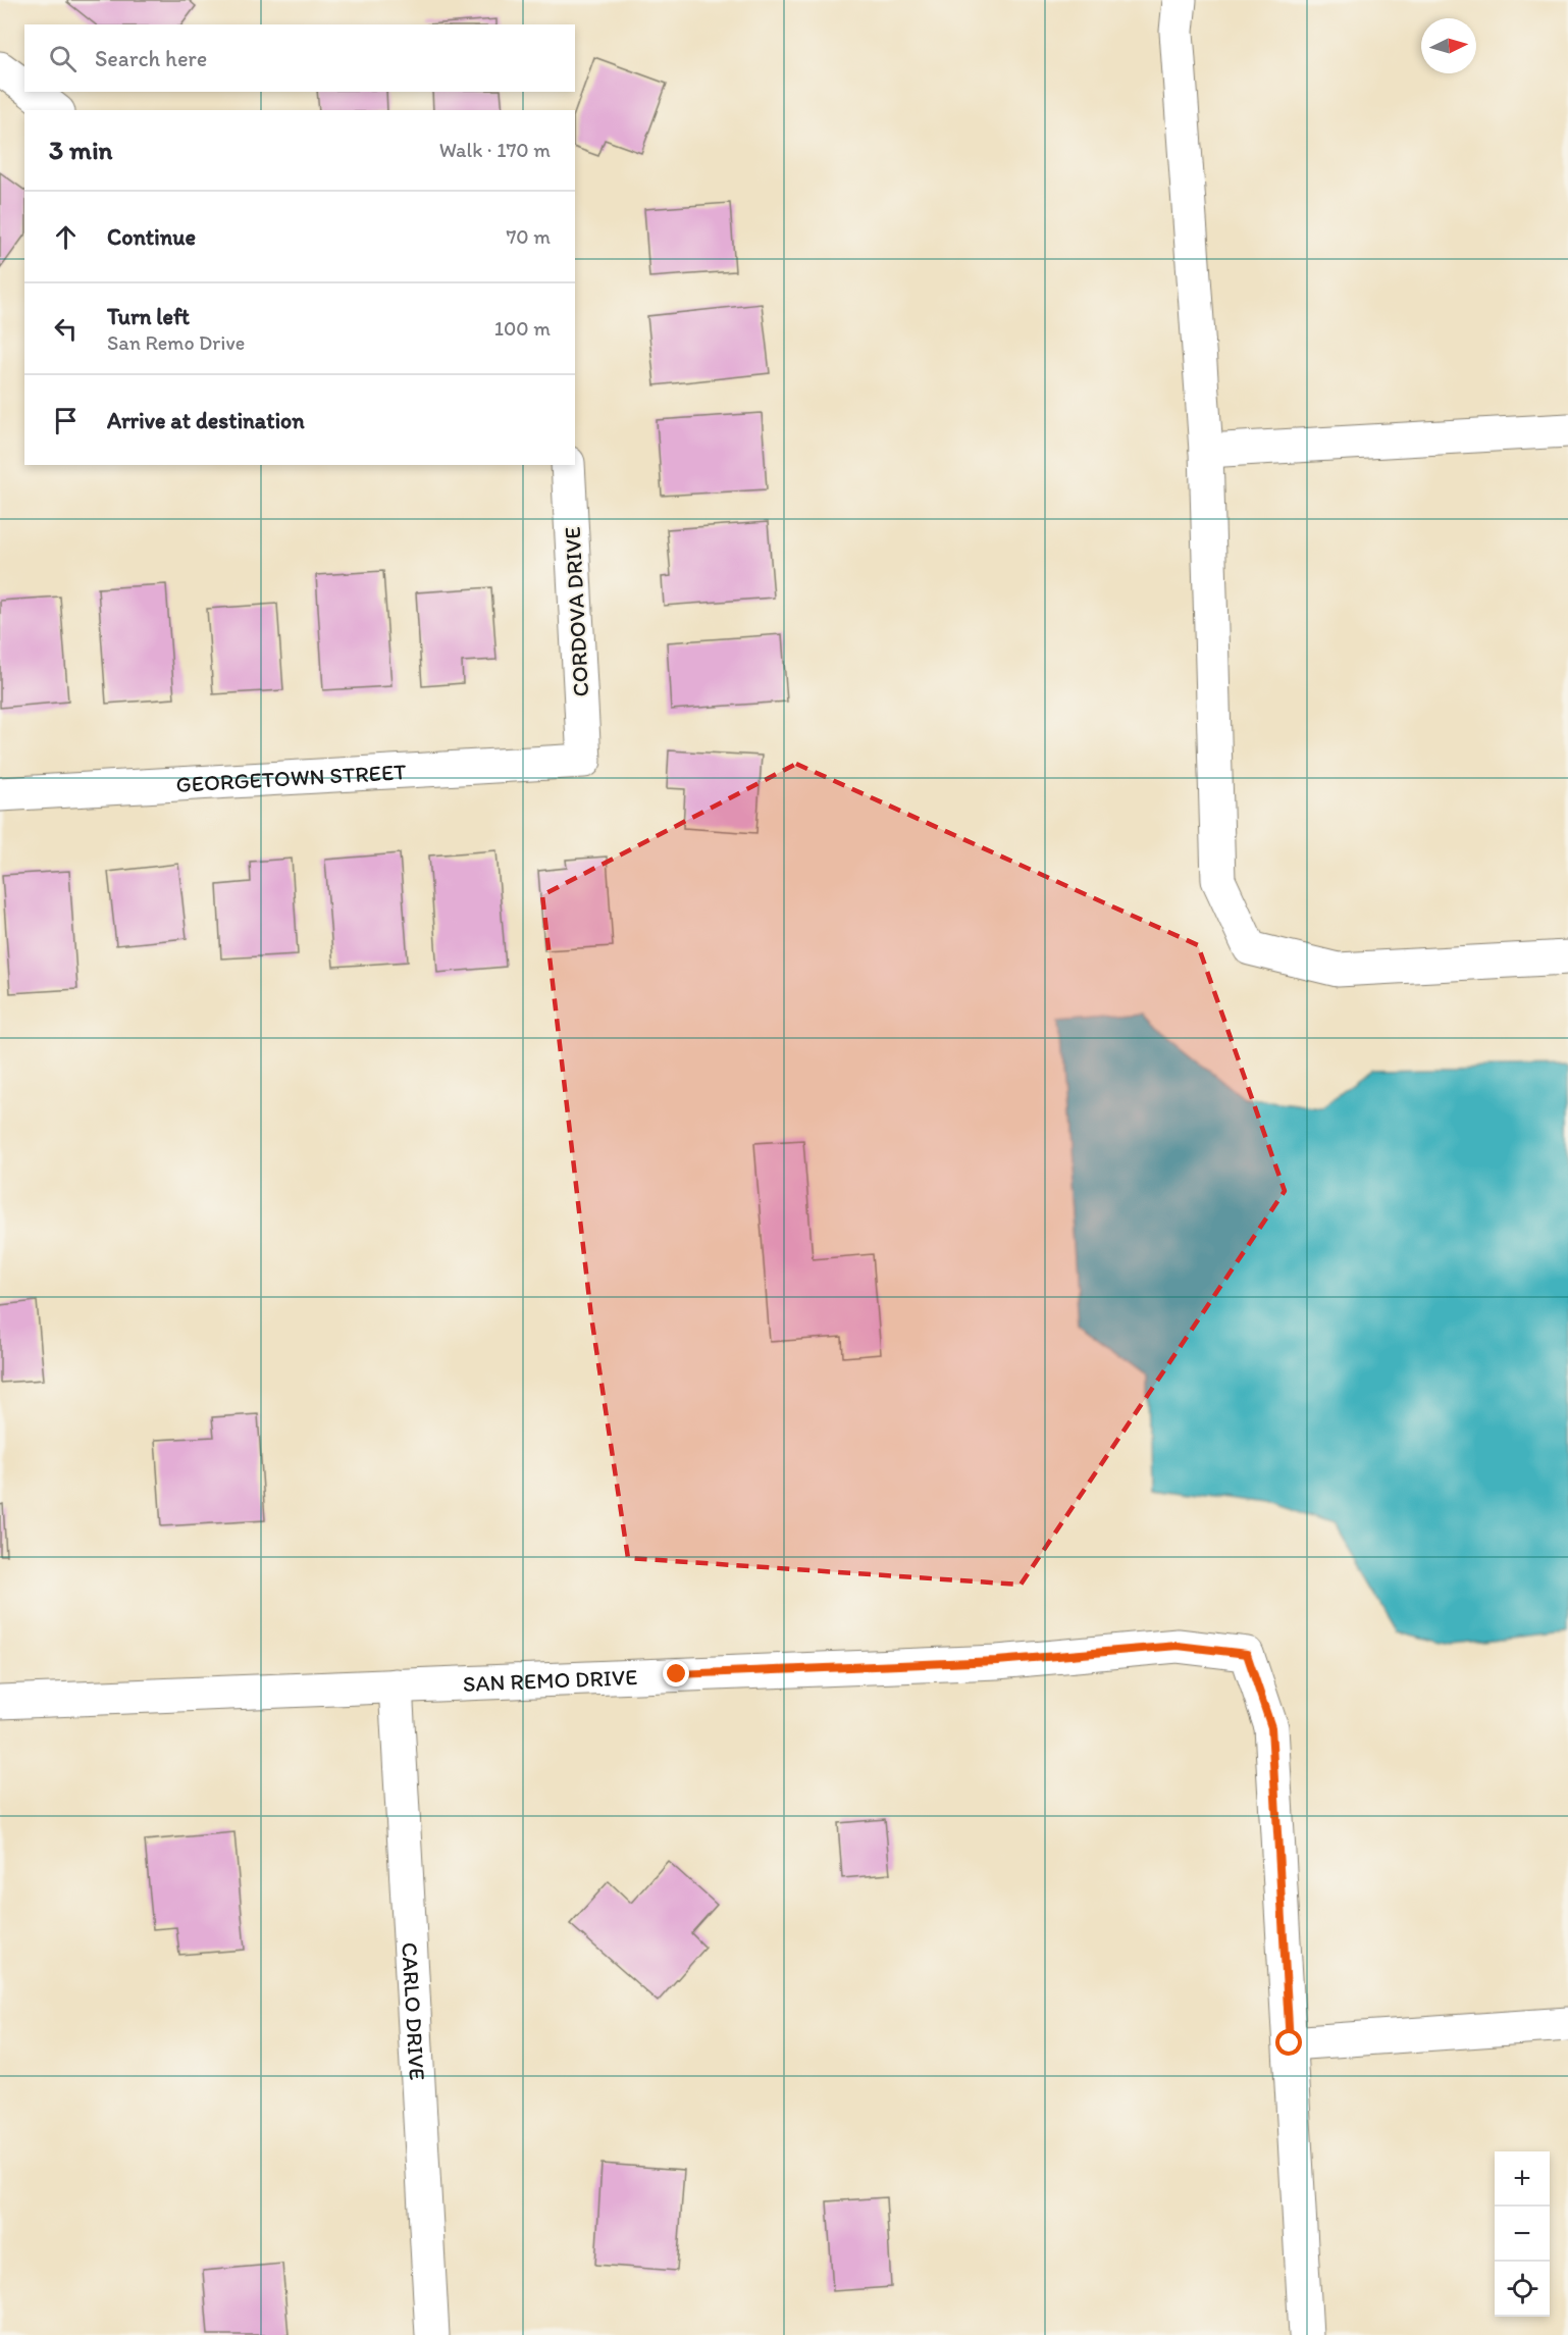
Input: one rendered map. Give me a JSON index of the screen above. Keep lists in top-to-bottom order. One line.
{"streets":{"street":["CORDOVA DRIVE","GEORGETOWN STREET","SAN REMO DRIVE","CARLO DRIVE"]},"crossings":[["CORDOVA DRIVE","GEORGETOWN STREET"],["SAN REMO DRIVE","CARLO DRIVE"]],"north":"right","page":{"search":"Search here","heading":["3 min","Walk · 170 m"],"list":[["Continue","70 m"],["Turn left","San Remo Drive","100 m"],"Arrive at destination"],"map_buttons":["+","−"]}}
